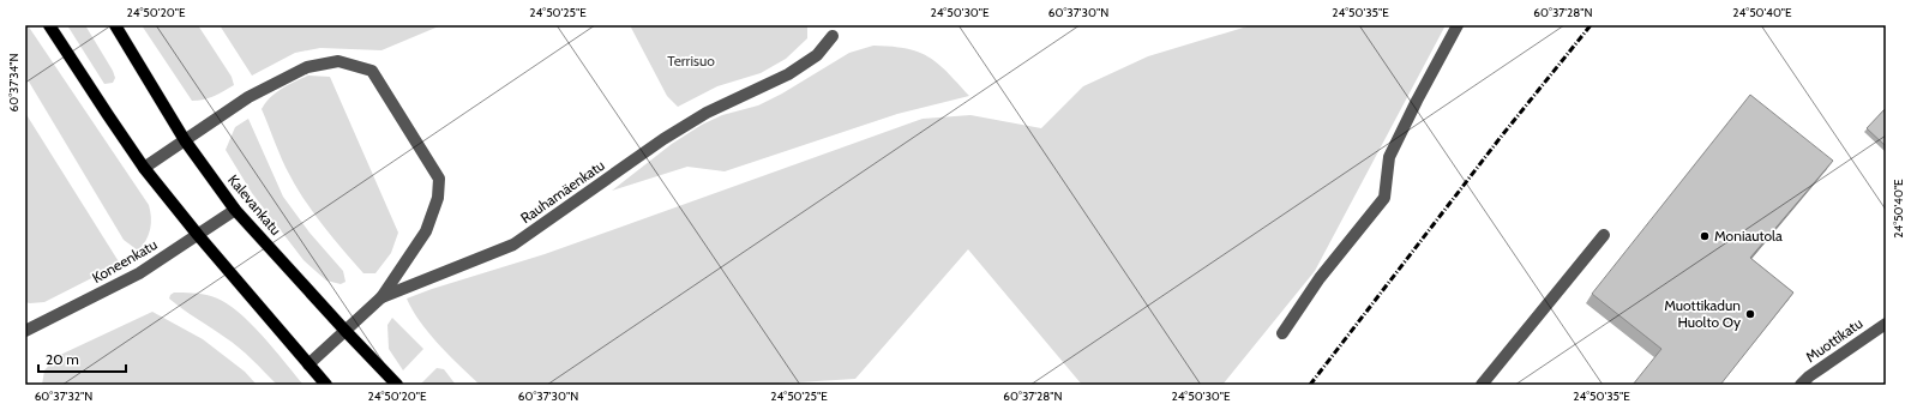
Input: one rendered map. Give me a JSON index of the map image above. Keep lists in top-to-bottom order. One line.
{"streets":{"main road":["Kalevankatu"],"street":["Rauhamäenkatu","Koneenkatu","Muottikatu"]},"crossings":[["Rauhamäenkatu","Kalevankatu"],["Kalevankatu","Koneenkatu"]],"parks":["Terrisuo"],"places":["Moniautola","Muottikadun Huolto Oy"],"scale_bar":"20 m","coordinates":["24°50'20\"E","24°50'25\"E","24°50'30\"E","60°37'30\"N","24°50'35\"E","60°37'28\"N","24°50'40\"E","60°37'34\"N","60°37'32\"N"]}
